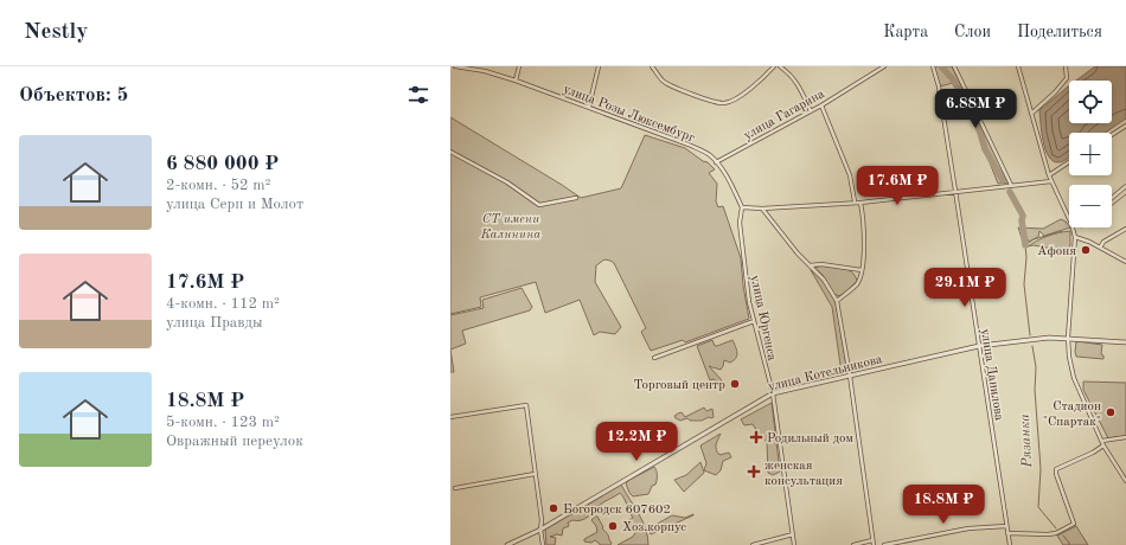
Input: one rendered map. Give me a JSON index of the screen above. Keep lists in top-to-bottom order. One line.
{"streets":{"street":["улица Розы Люксембург","улица Гагарина","улица Юргенса","улица Котельникова","улица Данилова"]},"crossings":[["улица Розы Люксембург","улица Гагарина"],["улица Розы Люксембург","улица Юргенса"],["улица Юргенса","улица Котельникова"],["улица Котельникова","улица Данилова"]],"water":["Рязанка"],"parks":["СТ имени Калинина"],"places":{"other":["Афоня","Торговый центр","Стадион \"Спартак\"","Богородск 607602","Хоз.корпус"],"health":["Родильный дом","женская консультация"]},"page":{"header":"Nestly","nav":["Карта","Слои","Поделиться"],"heading":"Объектов: 5","map_buttons":["+","−"],"price":["6.88M ₽","17.6M ₽","29.1M ₽","12.2M ₽","18.8M ₽"],"list":[{"name":"6 880 000 ₽","note":"2-комн. · 52 m² · улица Серп и Молот"},{"name":"17.6M ₽","note":"4-комн. · 112 m² · улица Правды"},{"name":"18.8M ₽","note":"5-комн. · 123 m² · Овражный переулок"}]}}
